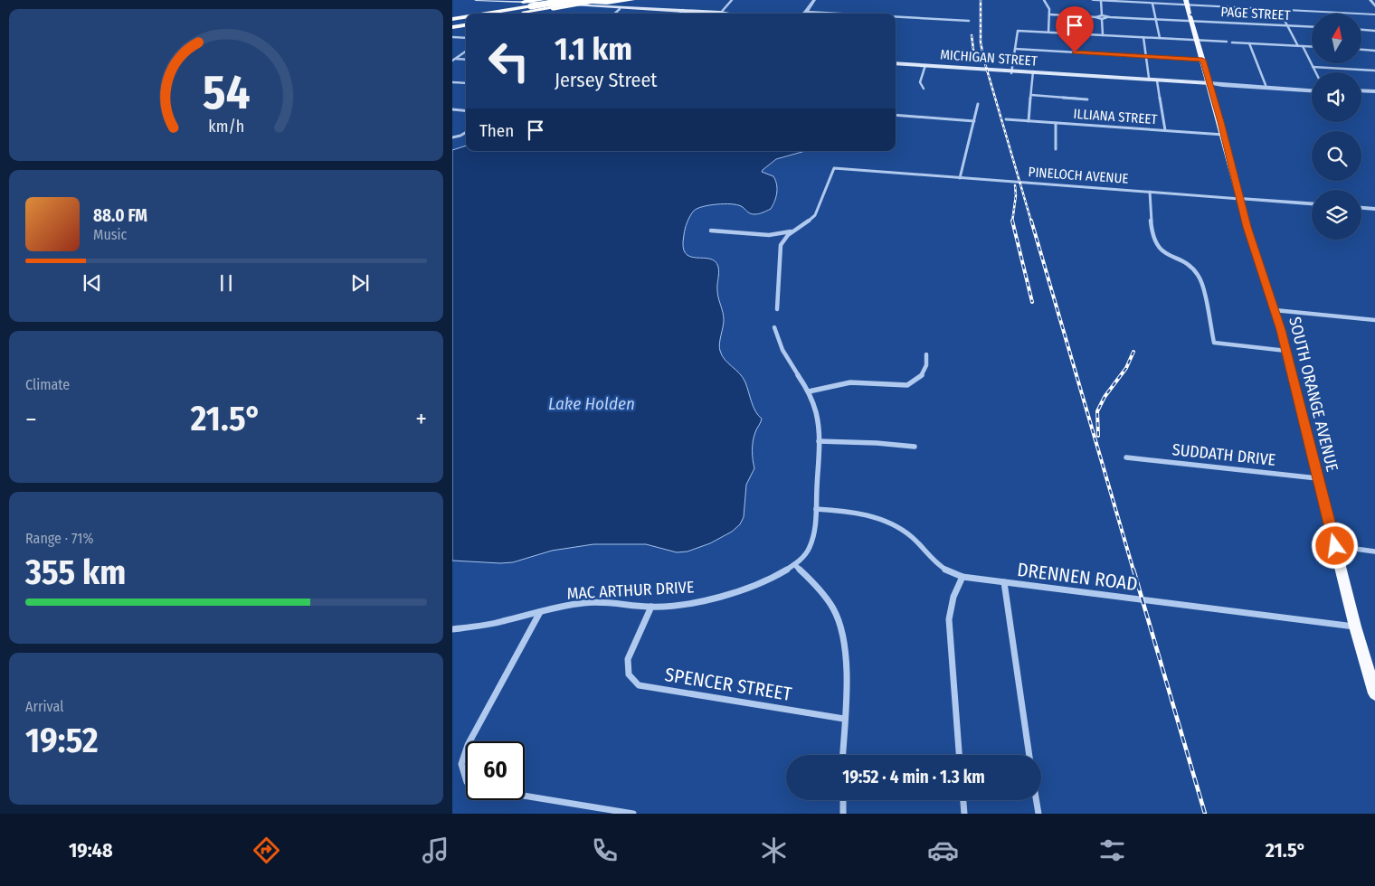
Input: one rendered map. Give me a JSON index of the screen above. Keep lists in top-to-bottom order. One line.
{"streets":{"main road":["MICHIGAN STREET","SOUTH ORANGE AVENUE"],"street":["PAGE STREET","ILLIANA STREET","PINELOCH AVENUE","SUDDATH DRIVE","DRENNEN ROAD","MAC ARTHUR DRIVE","SPENCER STREET"]},"crossings":[["PAGE STREET","SOUTH ORANGE AVENUE"],["MICHIGAN STREET","SOUTH ORANGE AVENUE"],["ILLIANA STREET","SOUTH ORANGE AVENUE"],["PINELOCH AVENUE","SOUTH ORANGE AVENUE"],["SOUTH ORANGE AVENUE","SUDDATH DRIVE"],["SOUTH ORANGE AVENUE","DRENNEN ROAD"],["DRENNEN ROAD","MAC ARTHUR DRIVE"],["MAC ARTHUR DRIVE","SPENCER STREET"]],"water":["Lake Holden"],"north":"top","page":{"turn":["1.1 km","Jersey Street"],"then":"Then","song":["88.0 FM","Music"],"tile":["Climate",["Range · 71%","355 km"],["Arrival","19:52"]],"heat":["−","21.5°","+"],"limit":"60","trip":"19:52 · 4 min · 1.3 km","tabs":["19:48","21.5°"],"gauge":["54","km/h"]}}
